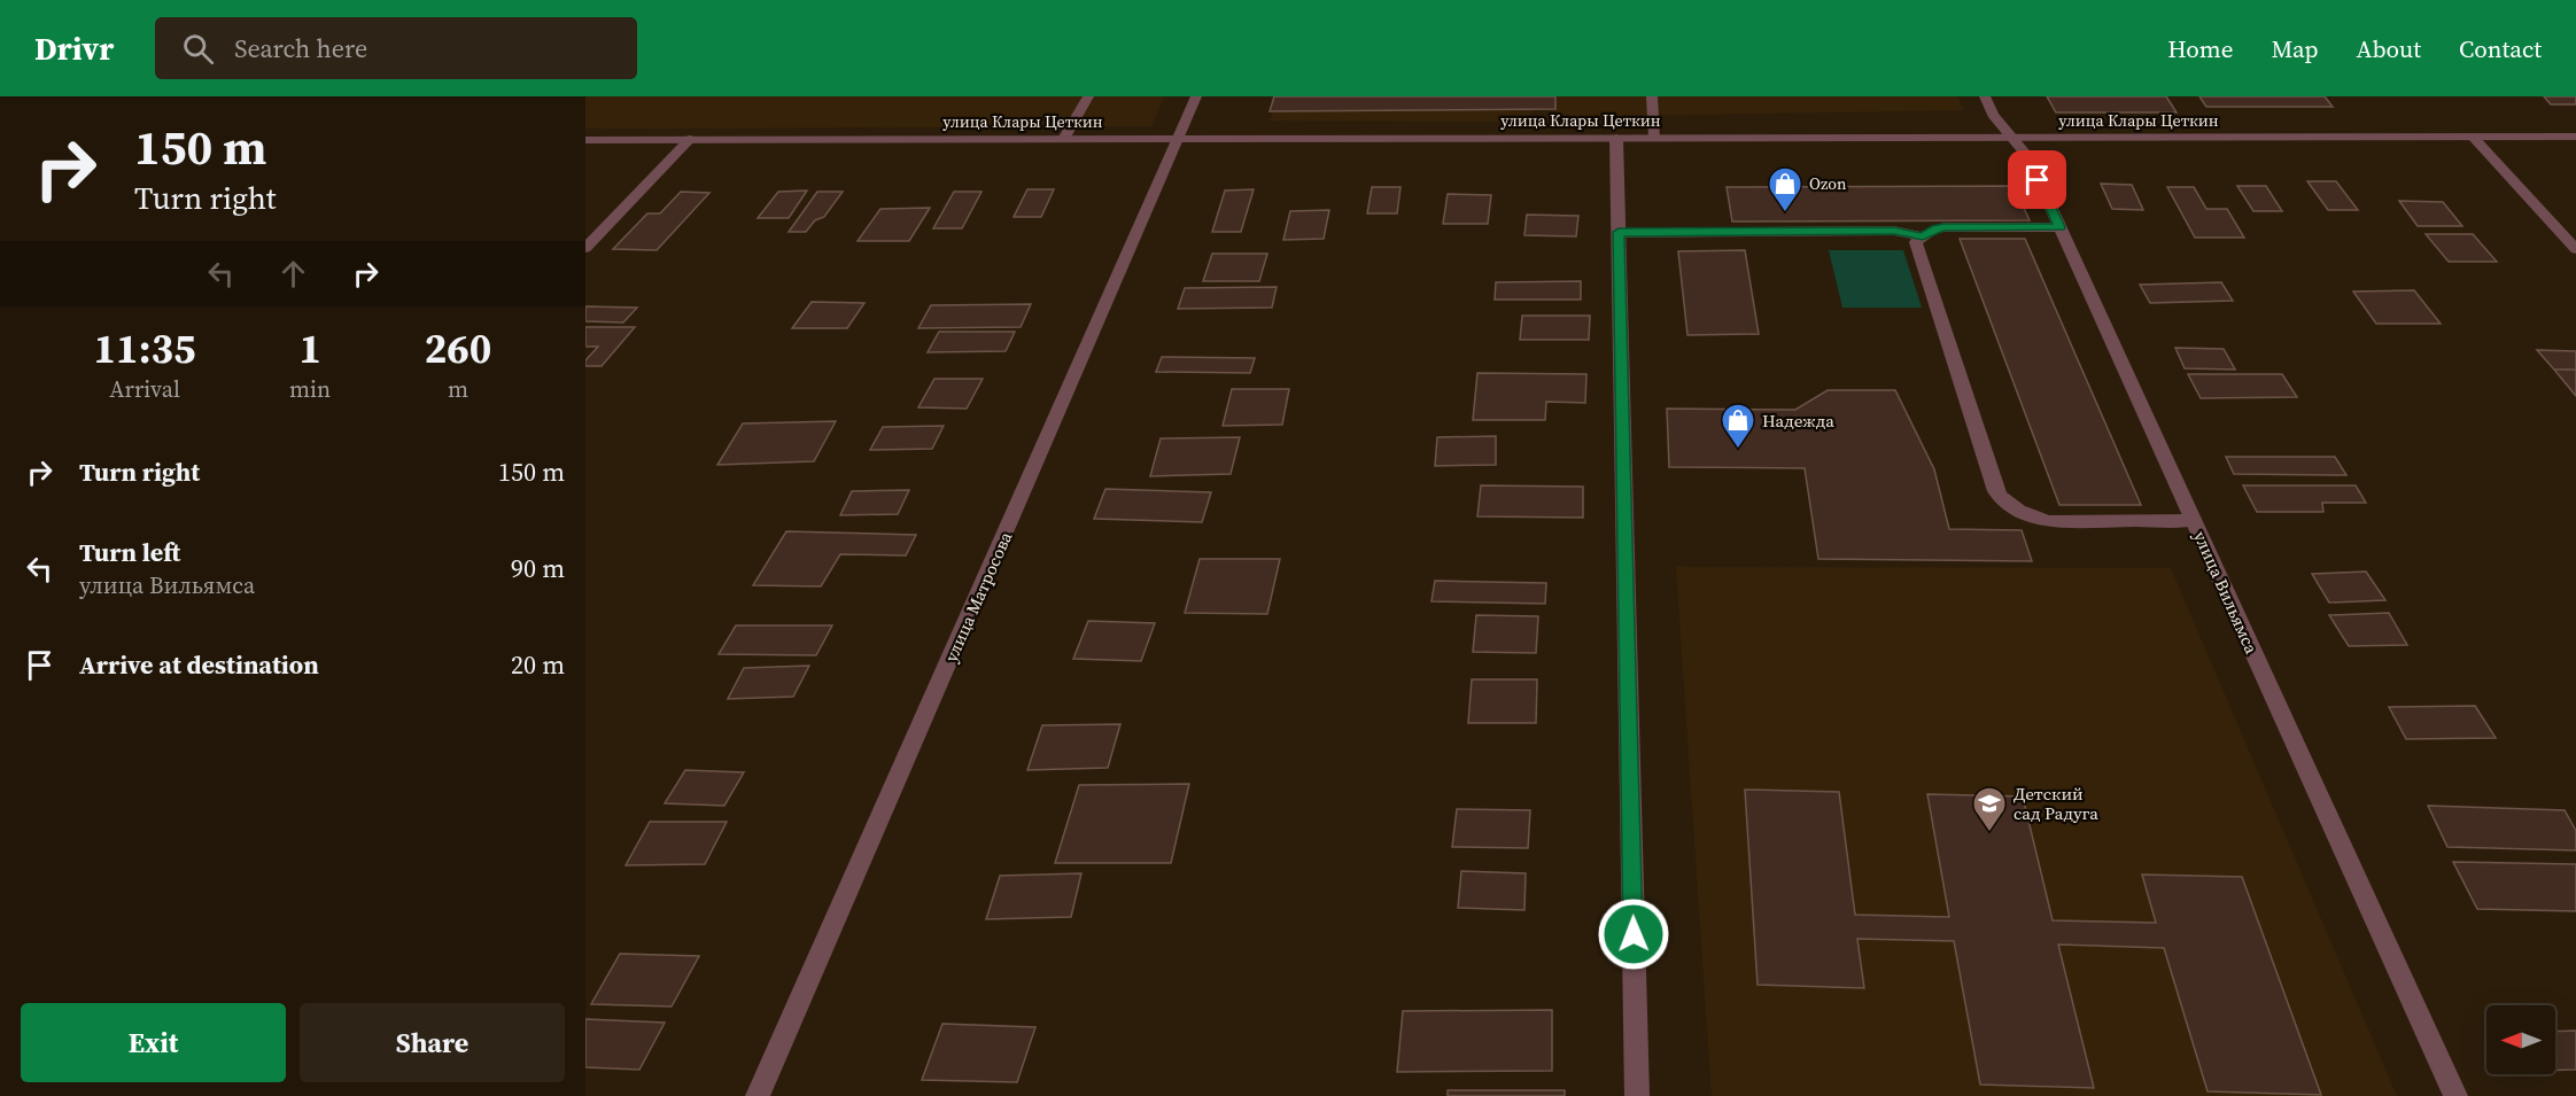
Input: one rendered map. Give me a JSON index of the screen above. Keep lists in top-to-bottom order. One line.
{"streets":{"street":["улица Клары Цеткин","улица Вильямса","улица Матросова"]},"crossings":[["улица Клары Цеткин","улица Вильямса"],["улица Клары Цеткин","улица Матросова"]],"places":{"shop":["Ozon","Надежда"],"school or university":["Детский сад Радуга"]},"north":"left","page":{"header":"Drivr","search":"Search here","nav":["Home","Map","About","Contact"],"turn":["150 m","Turn right"],"eta":["11:35","Arrival","1","min","260","m"],"list":[{"name":"Turn right","value":"150 m"},{"name":"Turn left","note":"улица Вильямса","value":"90 m"},{"name":"Arrive at destination","value":"20 m"}],"buttons":["Exit","Share"]}}
